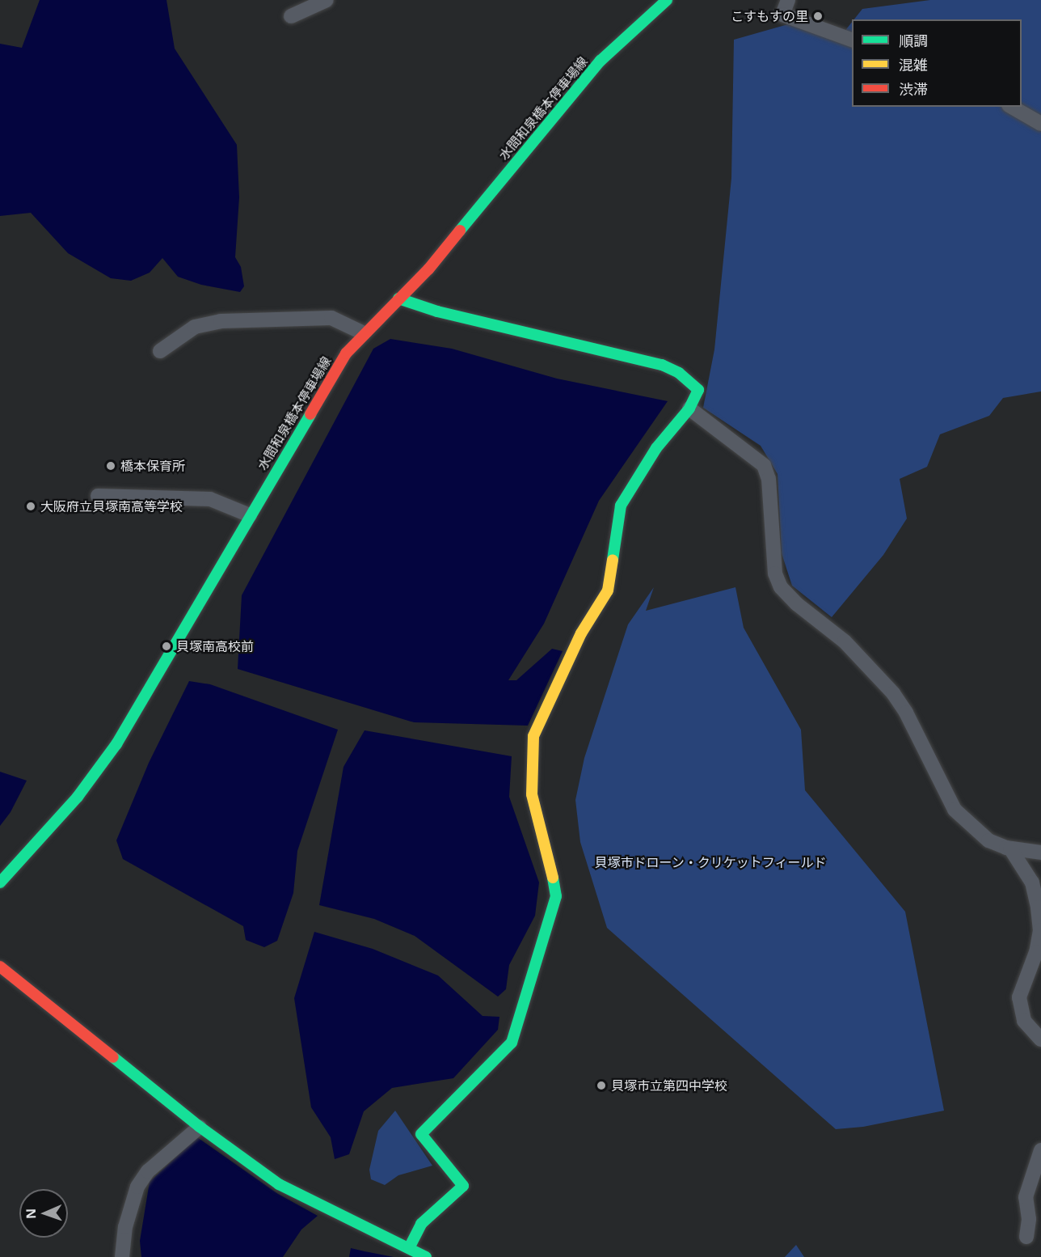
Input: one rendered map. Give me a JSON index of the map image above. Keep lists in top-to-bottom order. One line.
{"streets":{"street":["水間和泉橋本停車場線"]},"parks":["貝塚市ドローン・クリケットフィールド"],"places":["こすもすの里","橋本保育所","大阪府立貝塚南高等学校","貝塚南高校前","貝塚市立第四中学校"],"legend":["順調","混雑","渋滞"],"north":"left"}
